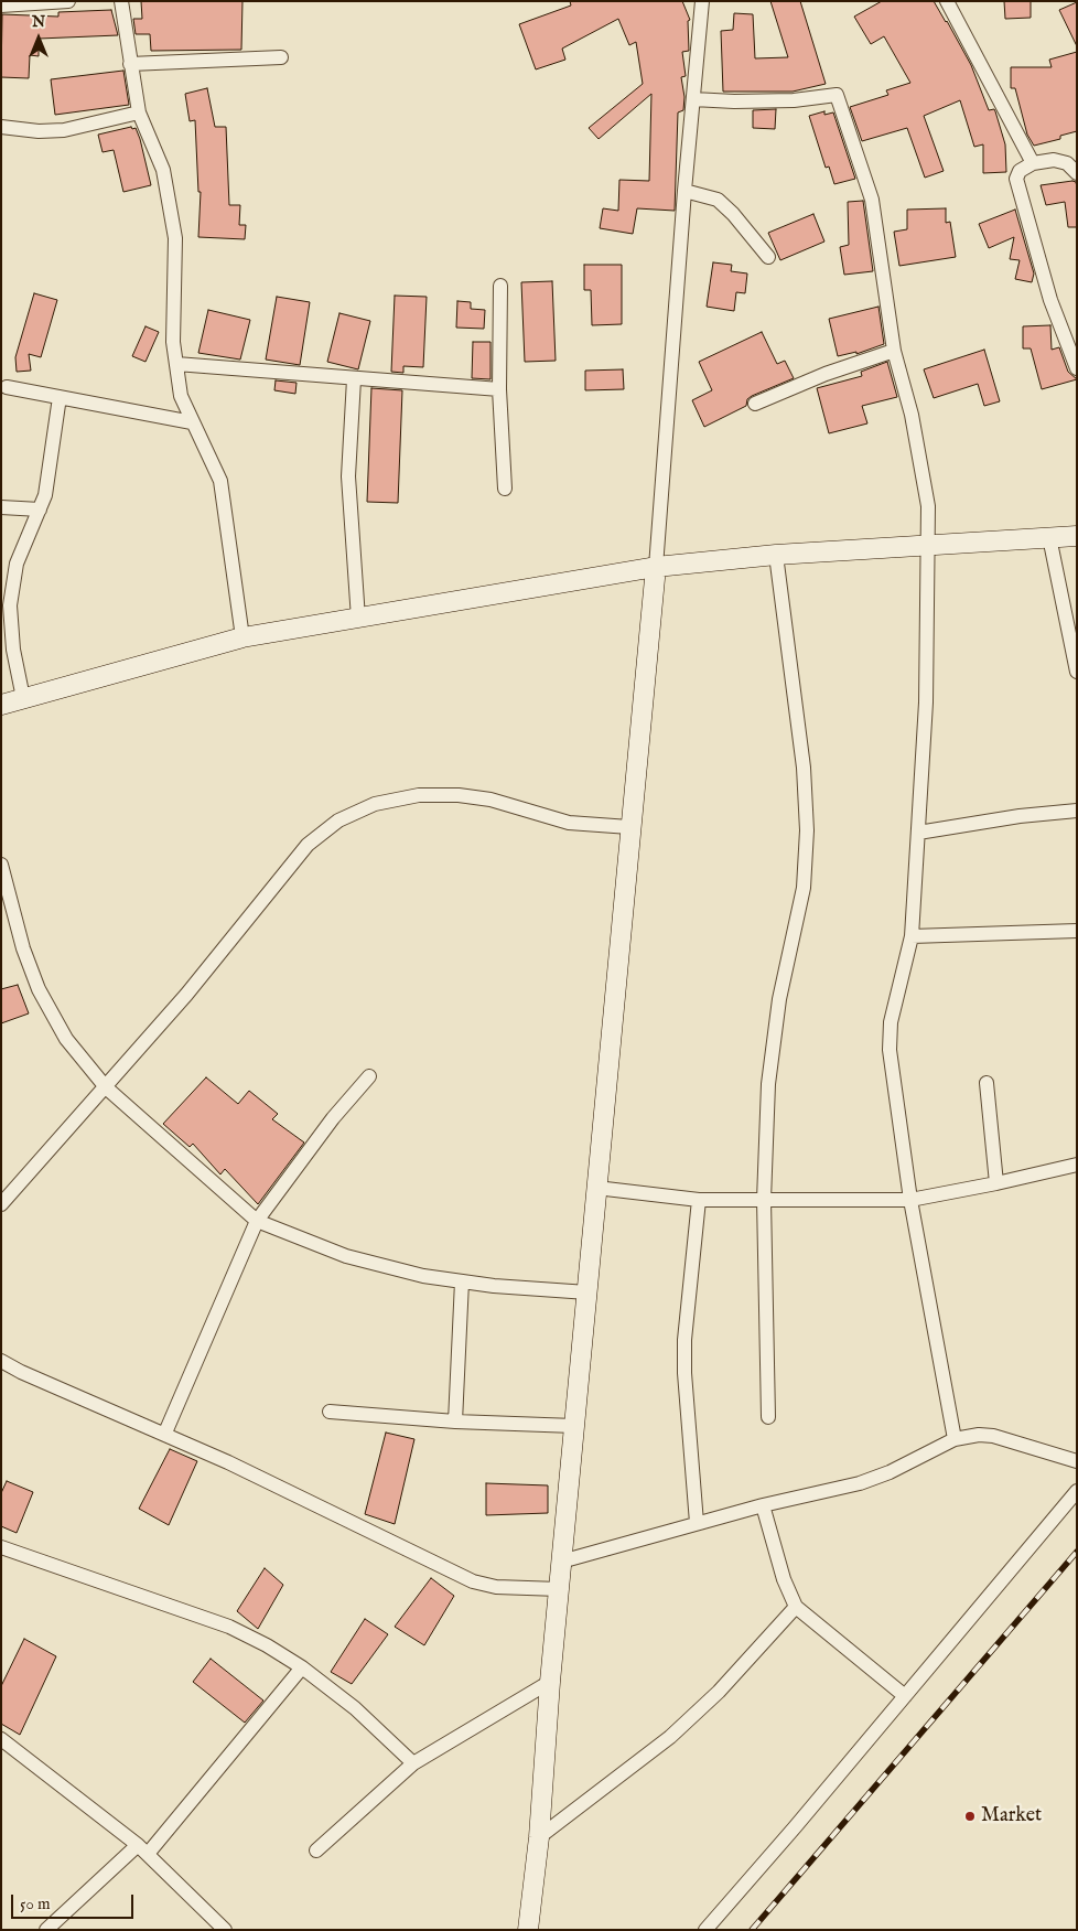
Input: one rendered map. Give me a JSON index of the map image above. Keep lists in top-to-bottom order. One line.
{"places":["Market"],"scale_bar":"50 m","north":"top"}
